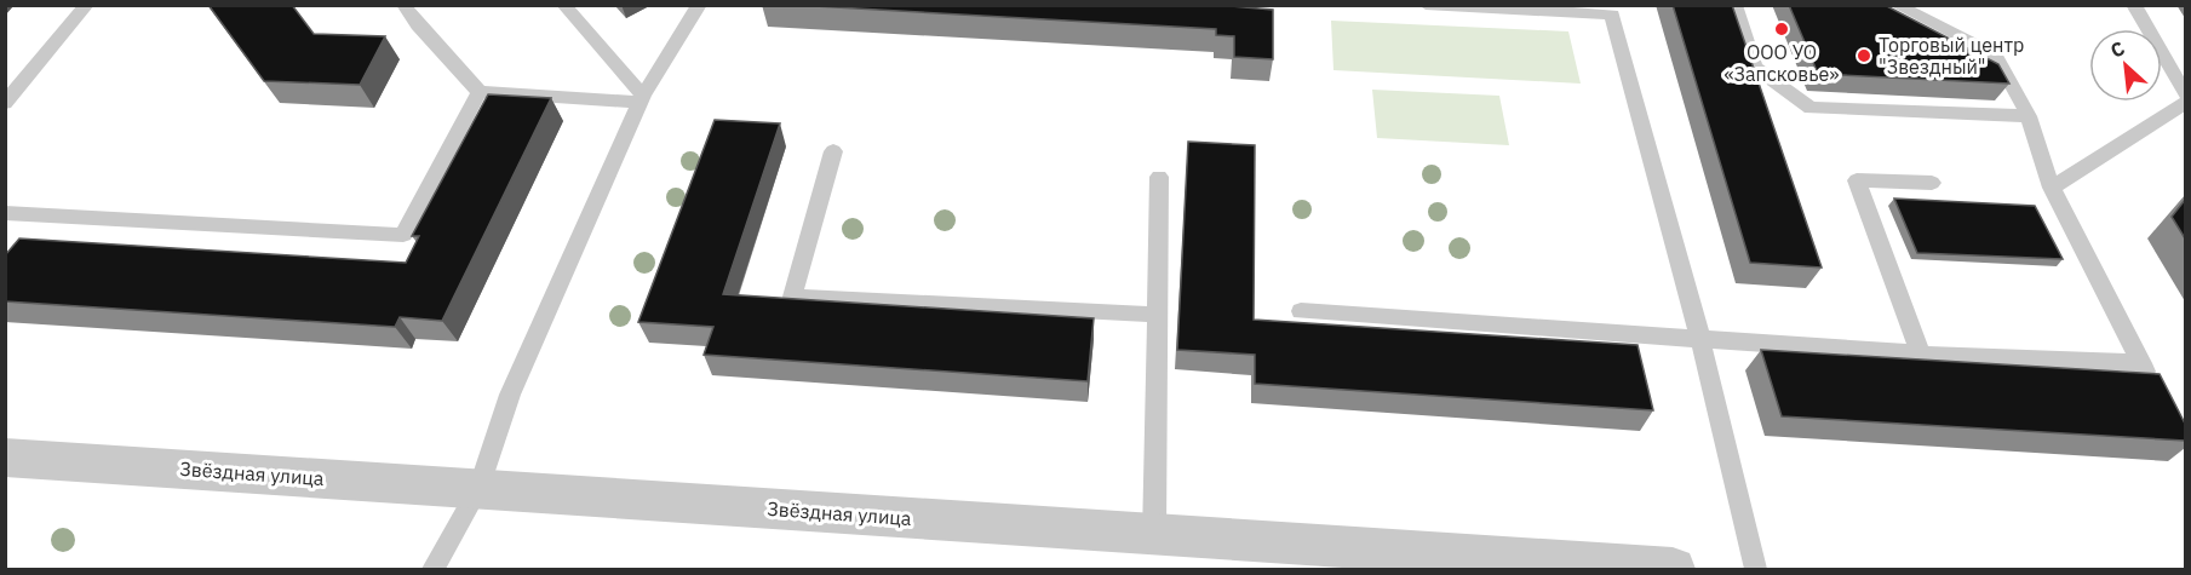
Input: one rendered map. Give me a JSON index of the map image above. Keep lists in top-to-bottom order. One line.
{"streets":{"street":["Звёздная улица"]},"places":["ООО УО «Запсковье»","Торговый центр \"Звездный\""],"north":"top left"}
